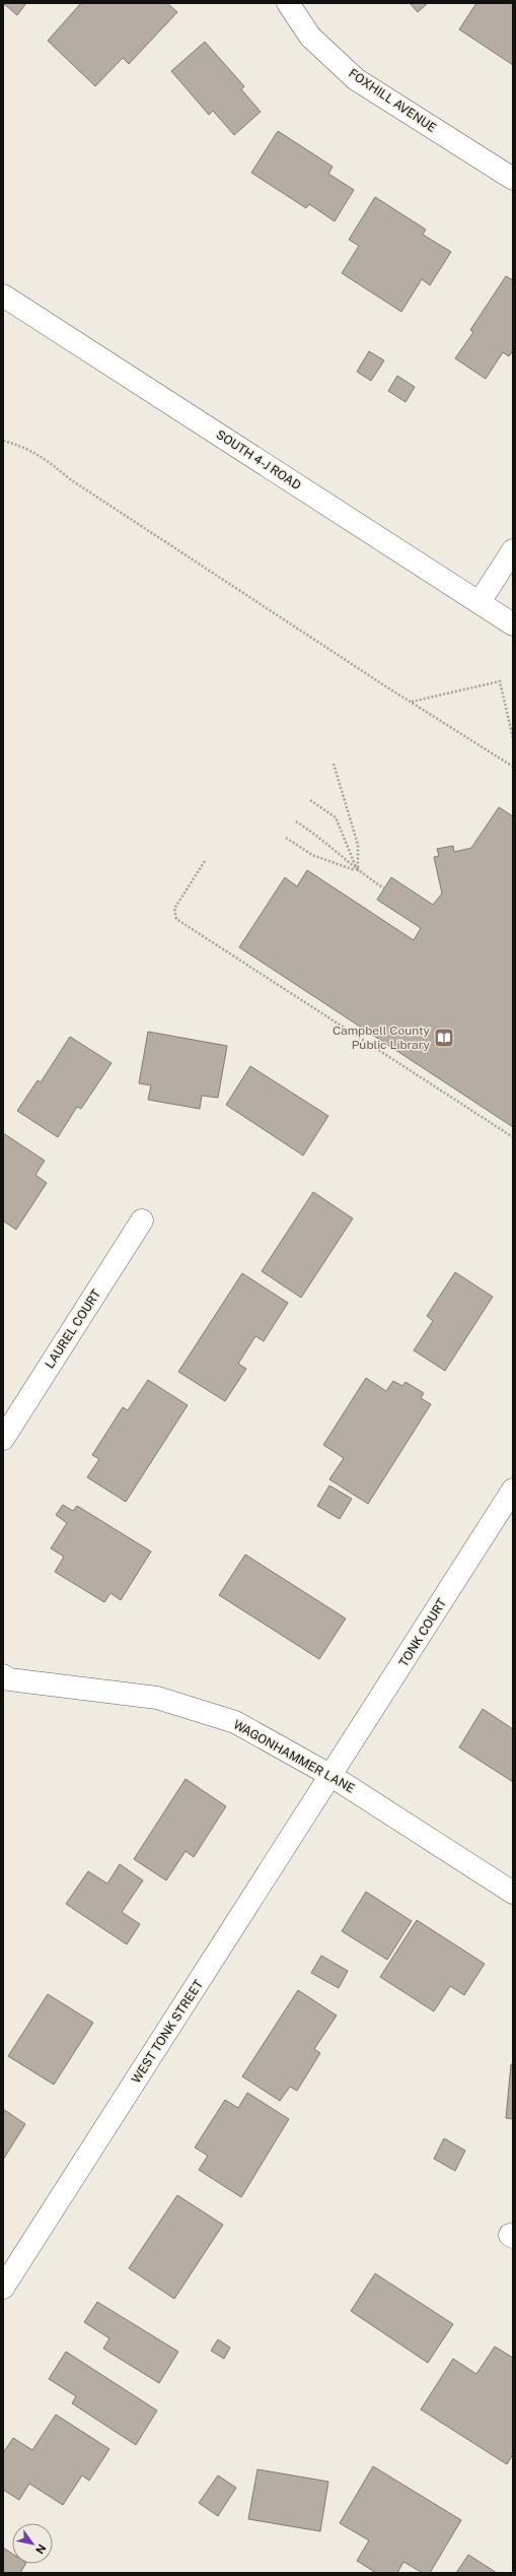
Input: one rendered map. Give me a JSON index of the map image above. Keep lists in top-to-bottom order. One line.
{"streets":{"street":["FOXHILL AVENUE","SOUTH 4-J ROAD","LAUREL COURT","TONK COURT","WAGONHAMMER LANE","WEST TONK STREET"]},"crossings":[["TONK COURT","WAGONHAMMER LANE"],["TONK COURT","WEST TONK STREET"],["WAGONHAMMER LANE","WEST TONK STREET"]],"places":{"library":["Campbell County Public Library"]},"north":"bottom right"}
